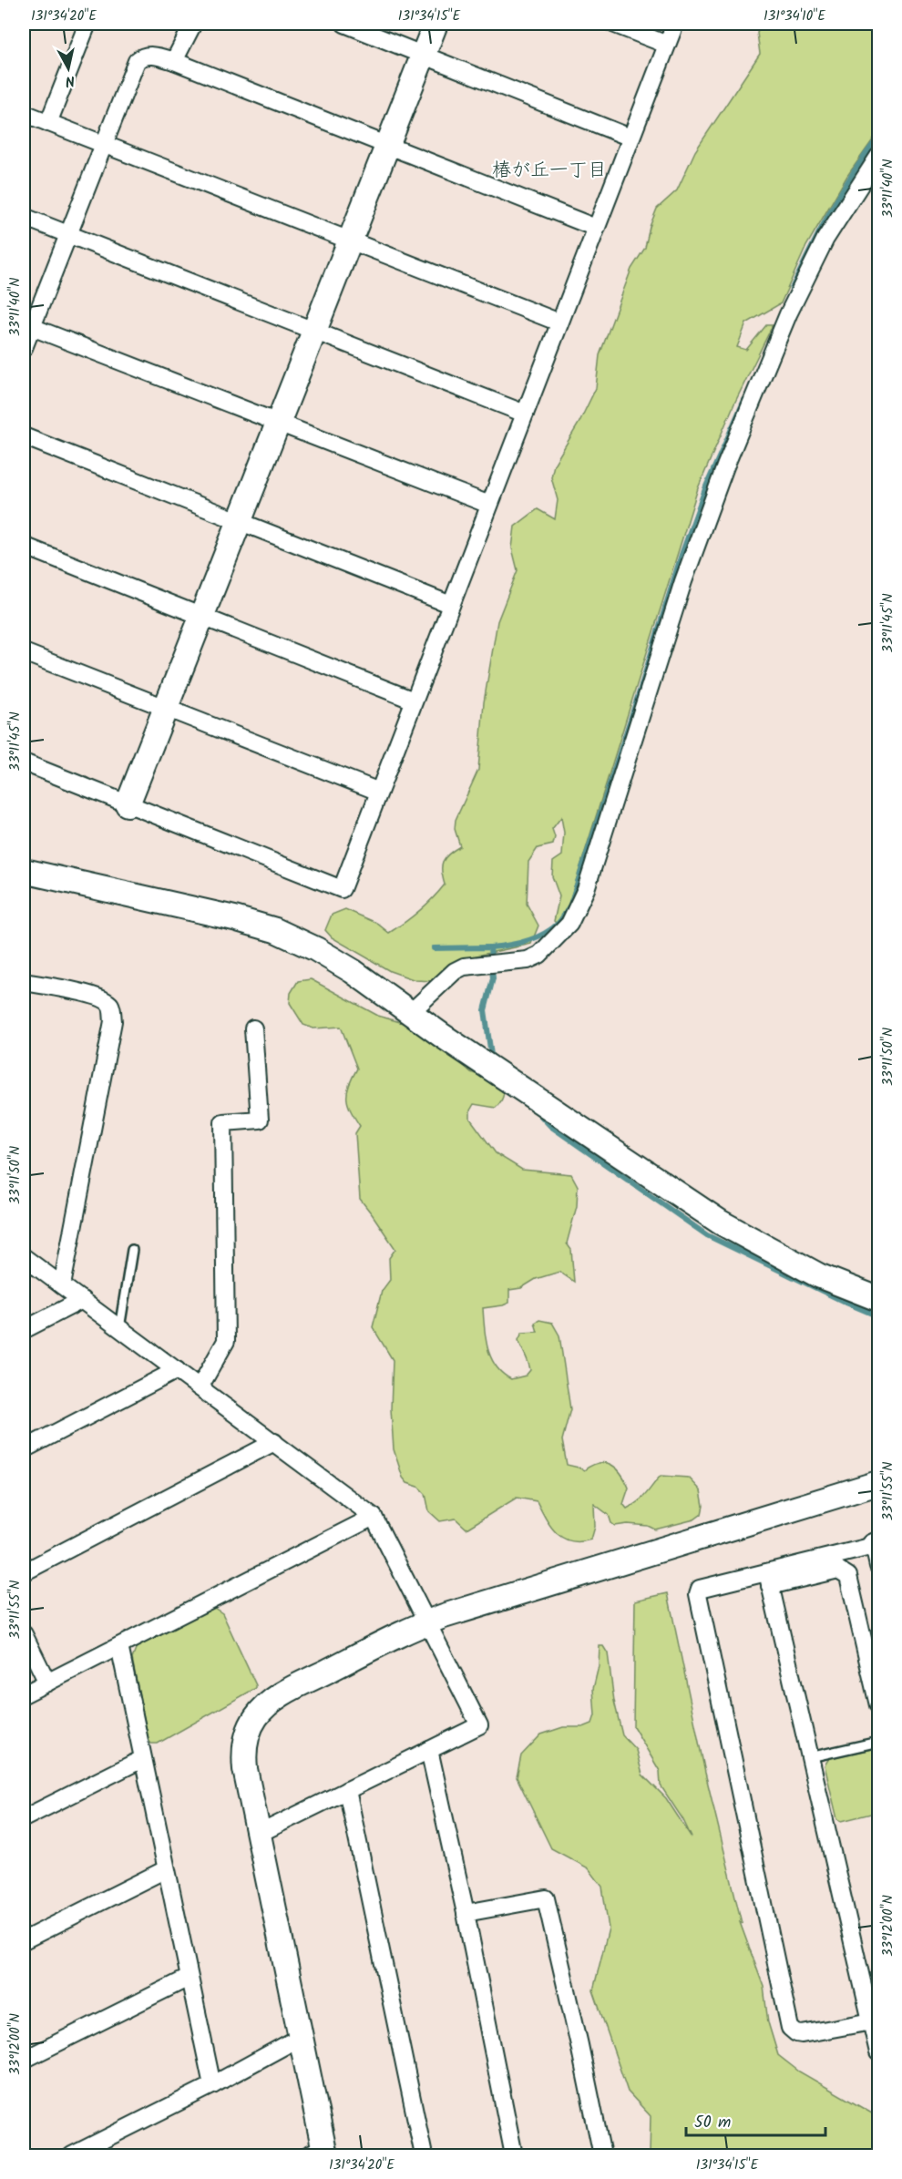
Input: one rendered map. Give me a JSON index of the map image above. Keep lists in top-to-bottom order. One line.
{"districts":["椿が丘一丁目"],"scale_bar":"50 m","north":"bottom","coordinates":["131°34'20\"E","131°34'15\"E","131°34'10\"E","33°11'40\"N","33°11'45\"N","33°11'50\"N","33°11'55\"N","33°12'00\"N"]}
